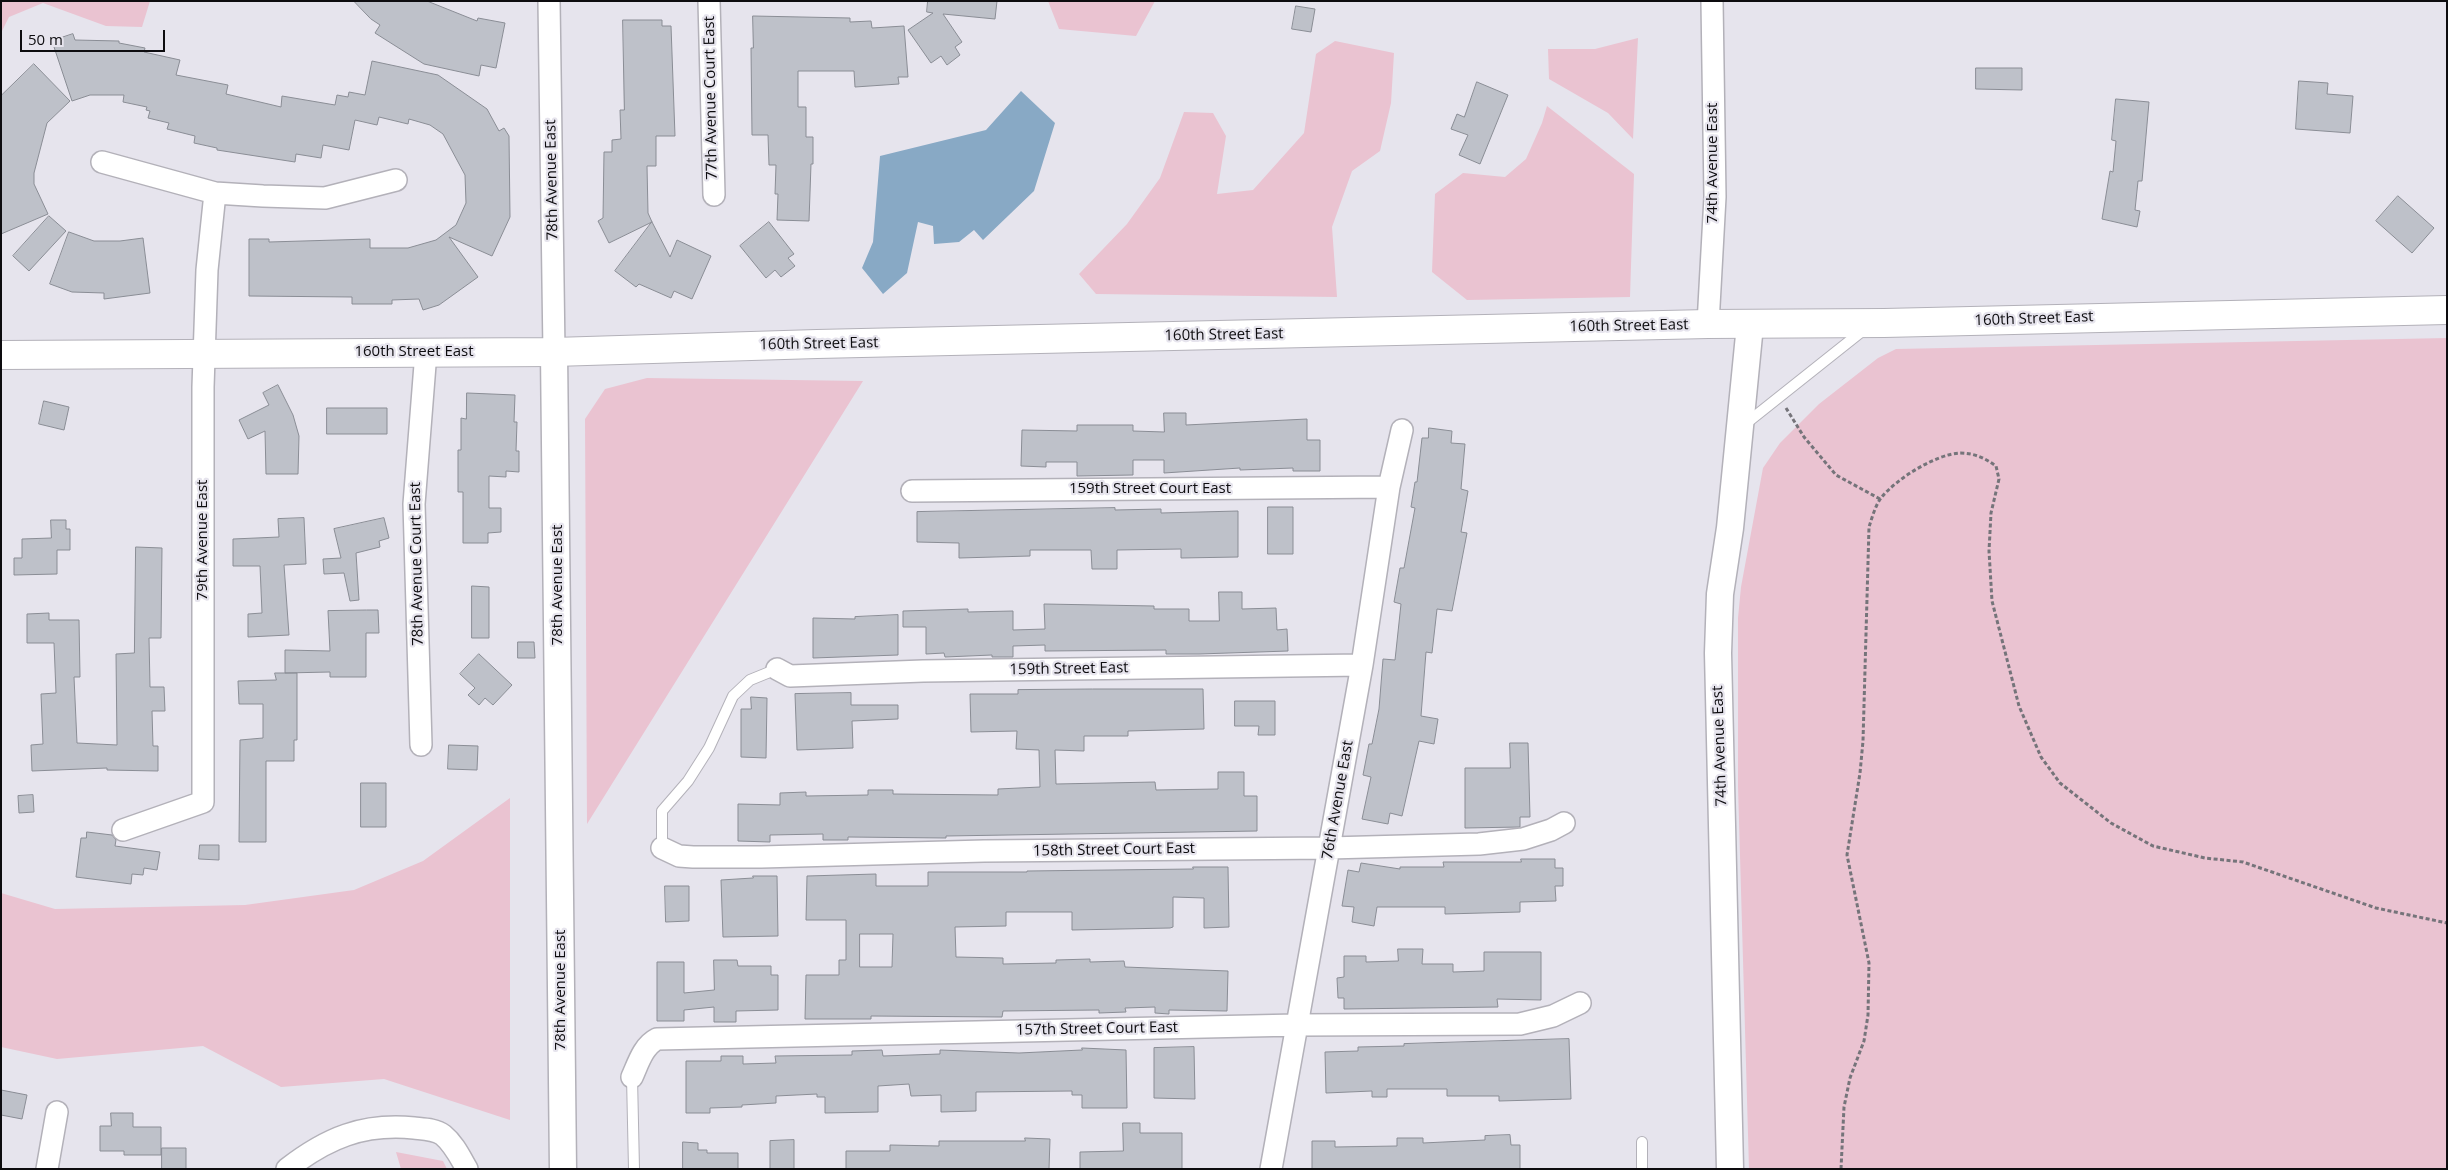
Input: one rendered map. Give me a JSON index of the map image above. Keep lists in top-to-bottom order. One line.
{"streets":{"main road":["160th Street East"],"street":["77th Avenue Court East","74th Avenue East","78th Avenue East","159th Street Court East","79th Avenue East","78th Avenue Court East","159th Street East","76th Avenue East","158th Street Court East","157th Street Court East"]},"crossings":[["74th Avenue East","160th Street East"],["78th Avenue East","160th Street East"],["160th Street East","79th Avenue East"],["160th Street East","78th Avenue Court East"],["159th Street Court East","76th Avenue East"],["159th Street East","76th Avenue East"],["76th Avenue East","158th Street Court East"],["76th Avenue East","157th Street Court East"]],"scale_bar":"50 m"}
